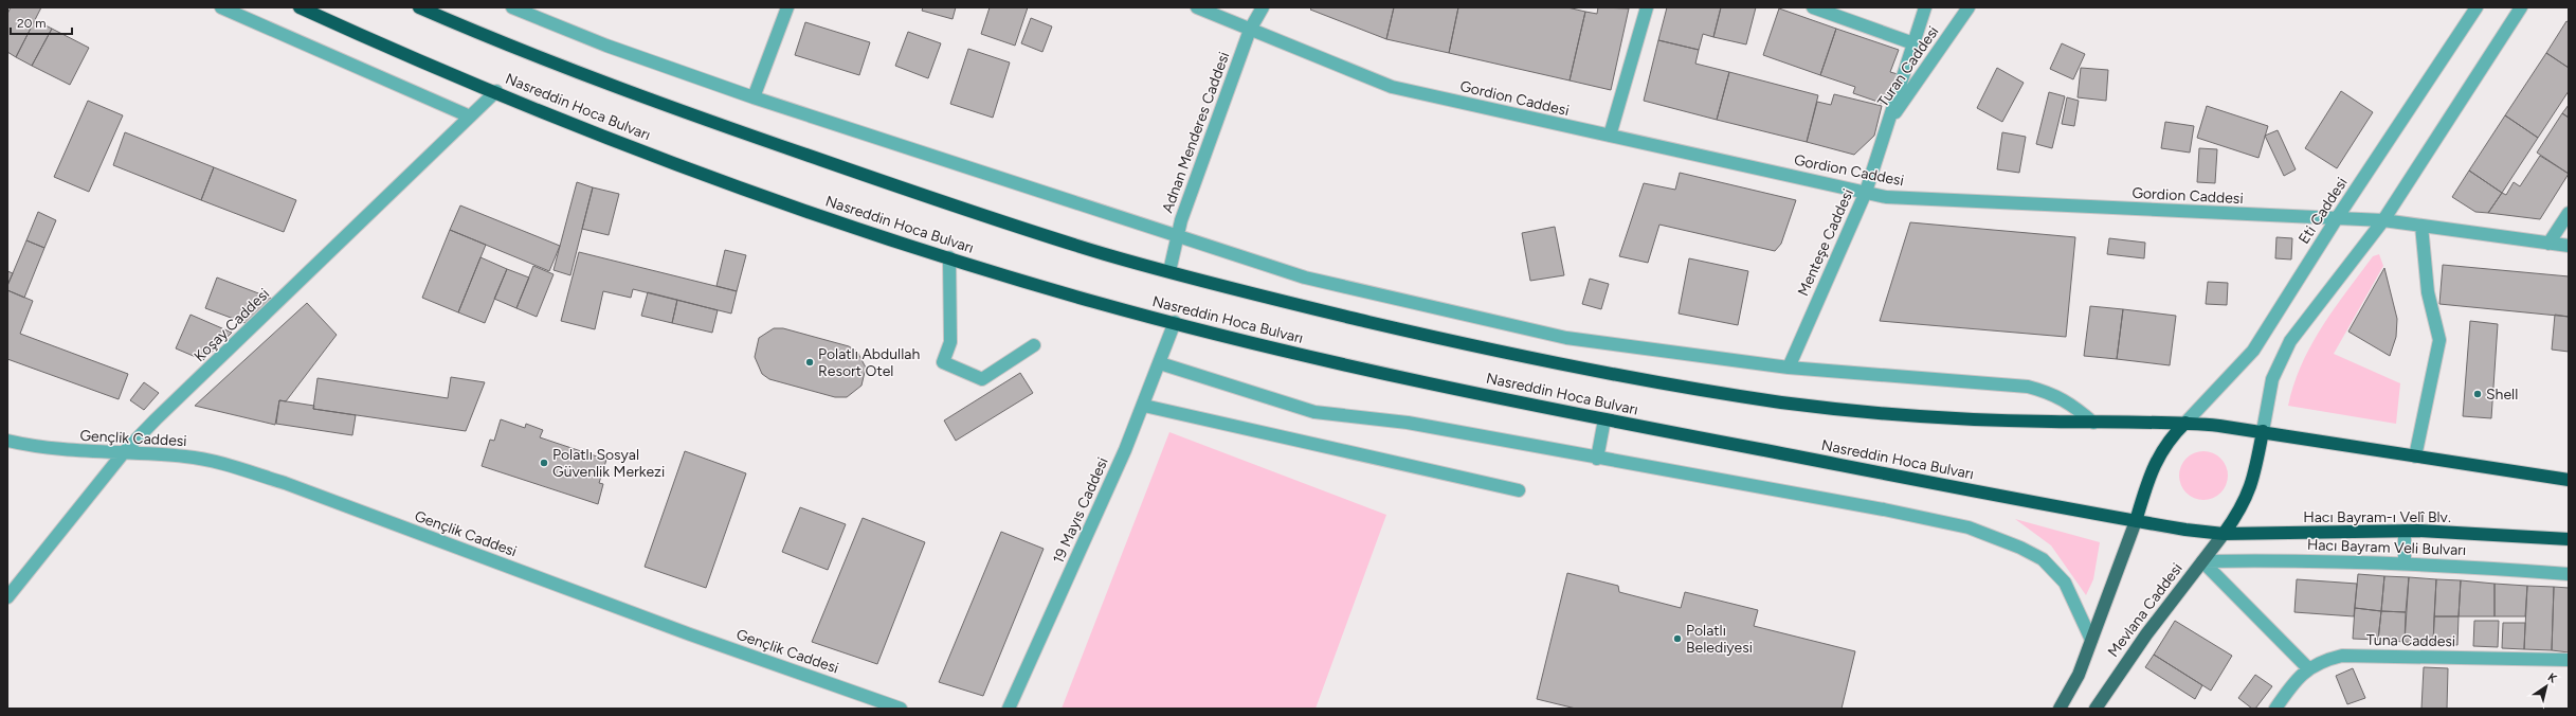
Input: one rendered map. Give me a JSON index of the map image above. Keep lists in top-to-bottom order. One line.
{"streets":{"highway":["Nasreddin Hoca Bulvarı","Hacı Bayram-ı Velî Blv."],"main road":["Mevlana Caddesi"],"street":["Turan Caddesi","Gordion Caddesi","Adnan Menderes Caddesi","Eti Caddesi","Menteşe Caddesi","Koşay Caddesi","Gençlik Caddesi","19 Mayıs Caddesi","Hacı Bayram Veli Bulvarı","Tuna Caddesi"]},"crossings":[["Turan Caddesi","Menteşe Caddesi"],["Gordion Caddesi","Adnan Menderes Caddesi"],["Gordion Caddesi","Eti Caddesi"],["Gordion Caddesi","Menteşe Caddesi"],["Nasreddin Hoca Bulvarı","Adnan Menderes Caddesi"],["Nasreddin Hoca Bulvarı","Eti Caddesi"],["Nasreddin Hoca Bulvarı","Koşay Caddesi"],["Nasreddin Hoca Bulvarı","19 Mayıs Caddesi"],["Nasreddin Hoca Bulvarı","Hacı Bayram-ı Velî Blv."],["Nasreddin Hoca Bulvarı","Mevlana Caddesi"],["Koşay Caddesi","Gençlik Caddesi"],["Hacı Bayram-ı Velî Blv.","Mevlana Caddesi"],["Hacı Bayram Veli Bulvarı","Mevlana Caddesi"]],"places":["Polatlı Abdullah Resort Otel","Shell","Polatlı Sosyal Güvenlik Merkezi","Polatlı Belediyesi"],"scale_bar":"20 m","north":"top right"}
